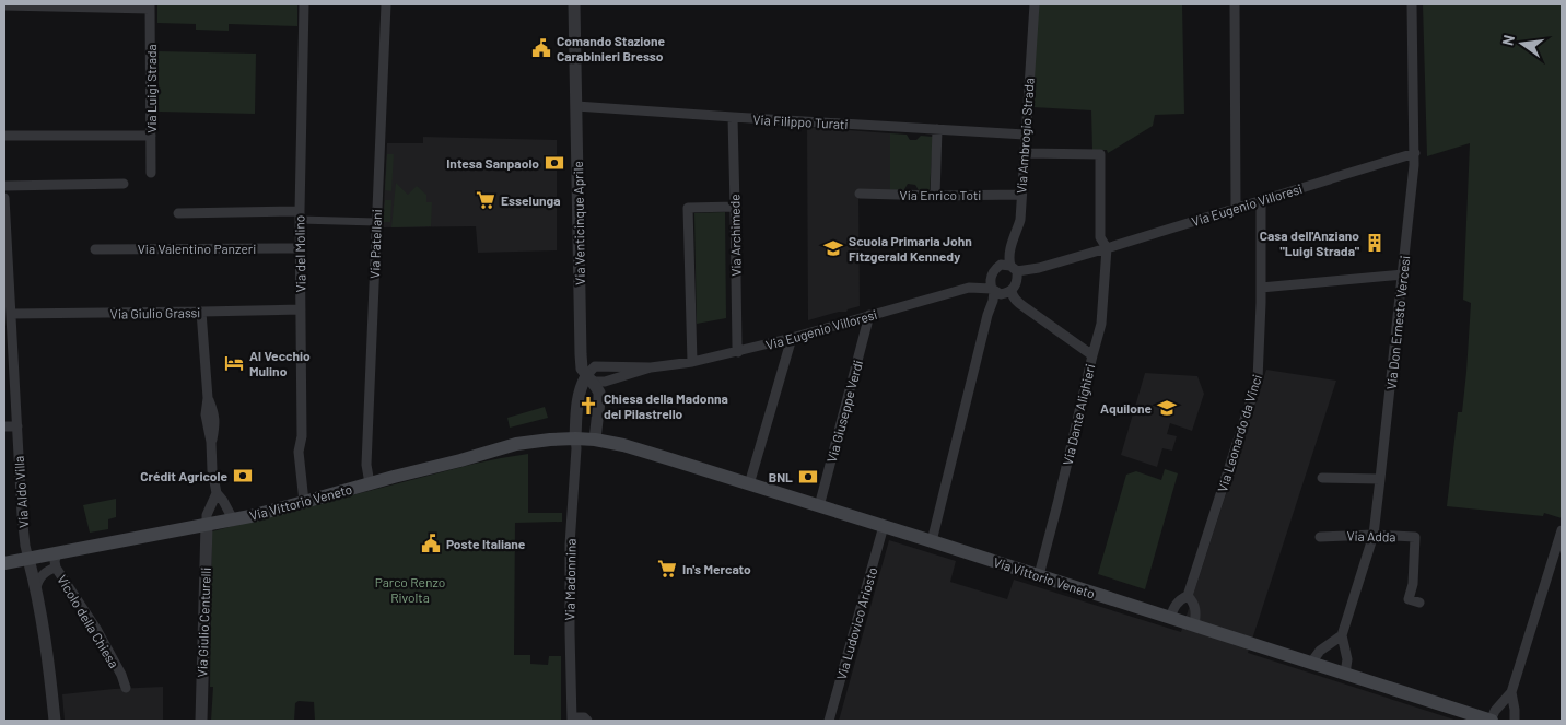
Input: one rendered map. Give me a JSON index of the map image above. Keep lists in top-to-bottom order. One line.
{"streets":{"main road":["Via Vittorio Veneto"],"street":["Via Luigi Strada","Via Filippo Turati","Via Ambrogio Strada","Via Enrico Toti","Via Eugenio Villoresi","Via Venticinque Aprile","Via Archimede","Via Patellani","Via Valentino Panzeri","Via del Molino","Via Giulio Grassi","Via Don Ernesto Vercesi","Via Giuseppe Verdi","Via Dante Alighieri","Via Leonardo da Vinci","Via Aldo Villa","Via Adda","Via Madonnina","Vicolo della Chiesa","Via Giulio Centurelli","Via Ludovico Ariosto"]},"crossings":[["Via Filippo Turati","Via Ambrogio Strada"],["Via Filippo Turati","Via Venticinque Aprile"],["Via Filippo Turati","Via Archimede"],["Via Ambrogio Strada","Via Enrico Toti"],["Via Ambrogio Strada","Via Eugenio Villoresi"],["Via Ambrogio Strada","Via Dante Alighieri"],["Via Eugenio Villoresi","Via Venticinque Aprile"],["Via Eugenio Villoresi","Via Archimede"],["Via Eugenio Villoresi","Via Don Ernesto Vercesi"],["Via Eugenio Villoresi","Via Giuseppe Verdi"],["Via Eugenio Villoresi","Via Dante Alighieri"],["Via Eugenio Villoresi","Via Leonardo da Vinci"],["Via Patellani","Via Vittorio Veneto"],["Via Valentino Panzeri","Via del Molino"],["Via del Molino","Via Giulio Grassi"],["Via del Molino","Via Vittorio Veneto"],["Via Giulio Grassi","Via Aldo Villa"],["Via Don Ernesto Vercesi","Via Vittorio Veneto"],["Via Don Ernesto Vercesi","Via Adda"],["Via Giuseppe Verdi","Via Vittorio Veneto"],["Via Dante Alighieri","Via Vittorio Veneto"],["Via Aldo Villa","Via Vittorio Veneto"],["Via Vittorio Veneto","Via Madonnina"],["Via Vittorio Veneto","Vicolo della Chiesa"],["Via Vittorio Veneto","Via Giulio Centurelli"],["Via Vittorio Veneto","Via Ludovico Ariosto"]],"parks":["Parco Renzo Rivolta"],"places":{"public building":["Comando Stazione Carabinieri Bresso","Poste Italiane"],"bank":["Intesa Sanpaolo","Crédit Agricole","BNL"],"supermarket":["Esselunga","In's Mercato"],"building":["Casa dell'Anziano \"Luigi Strada\""],"school or university":["Scuola Primaria John Fitzgerald Kennedy","Aquilone"],"hotel":["Al Vecchio Mulino"],"church":["Chiesa della Madonna del Pilastrello"]},"north":"left"}
